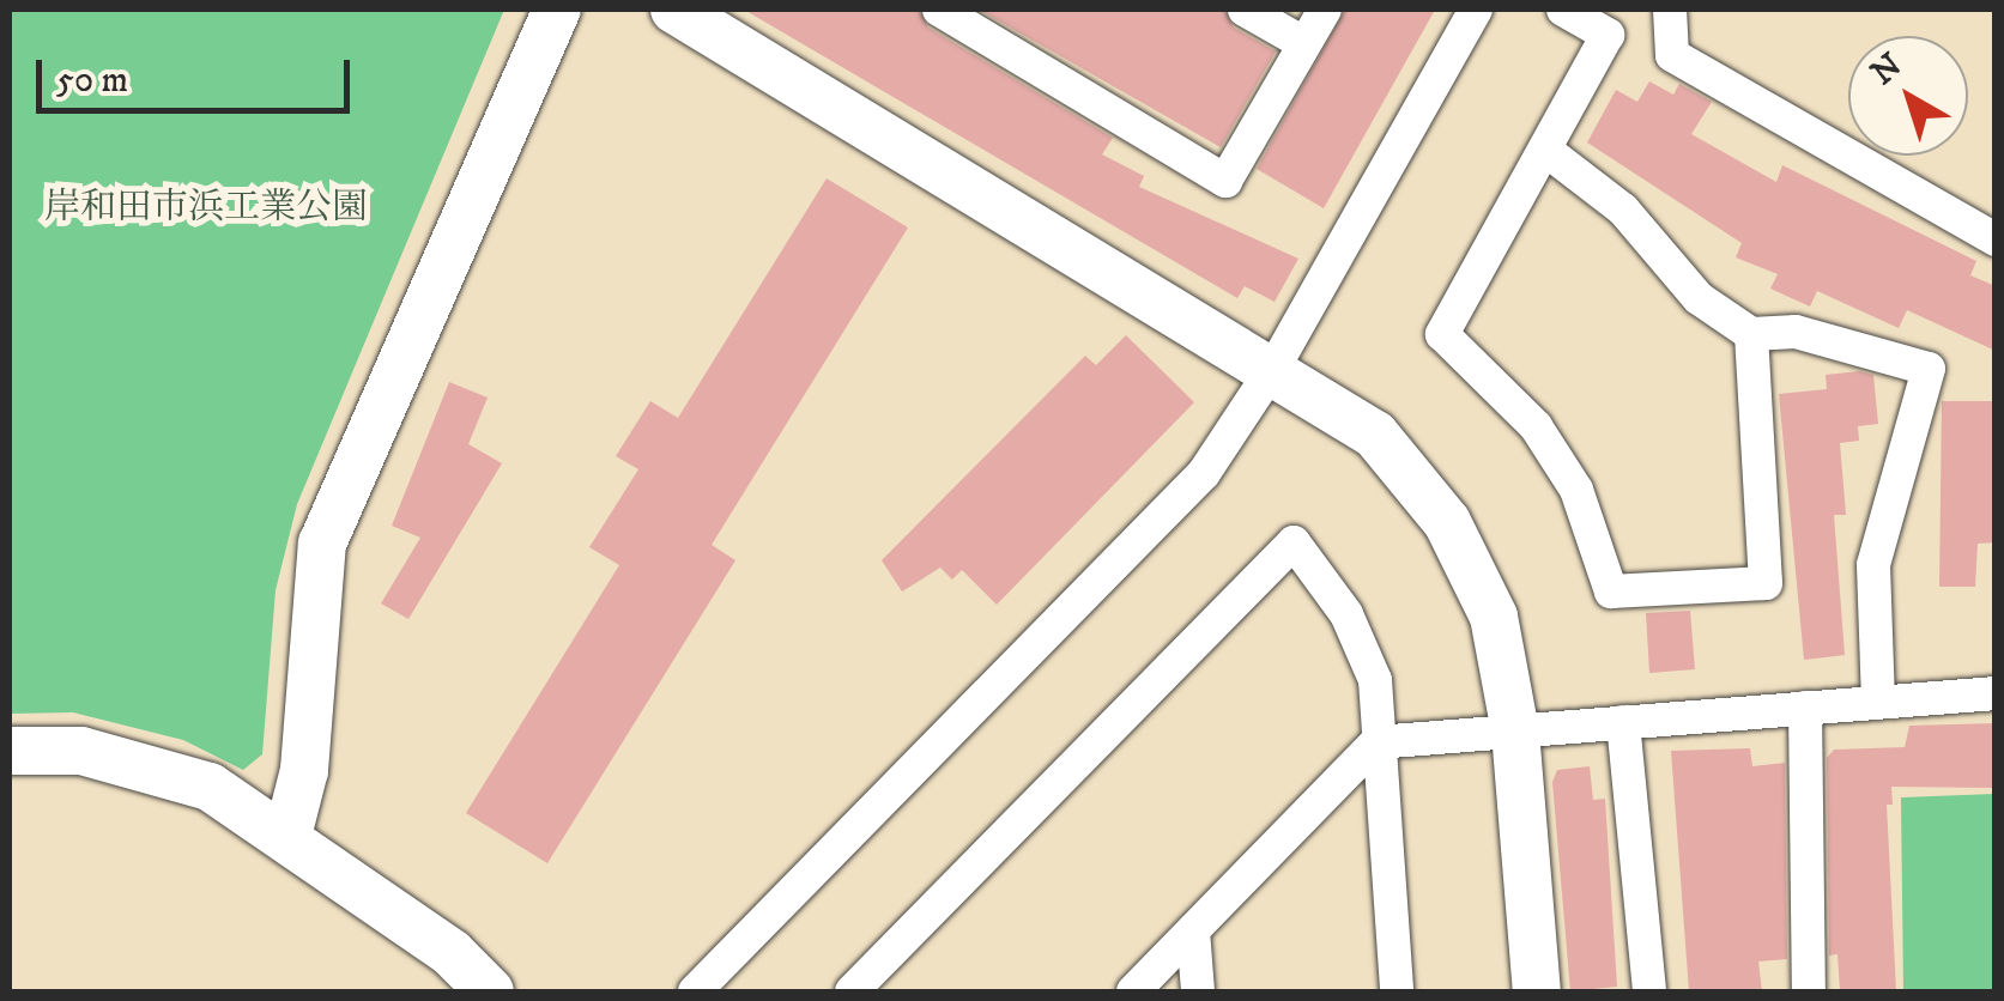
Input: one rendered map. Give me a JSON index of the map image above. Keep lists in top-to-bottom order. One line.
{"parks":["岸和田市浜工業公園"],"scale_bar":"50 m","north":"top left"}
